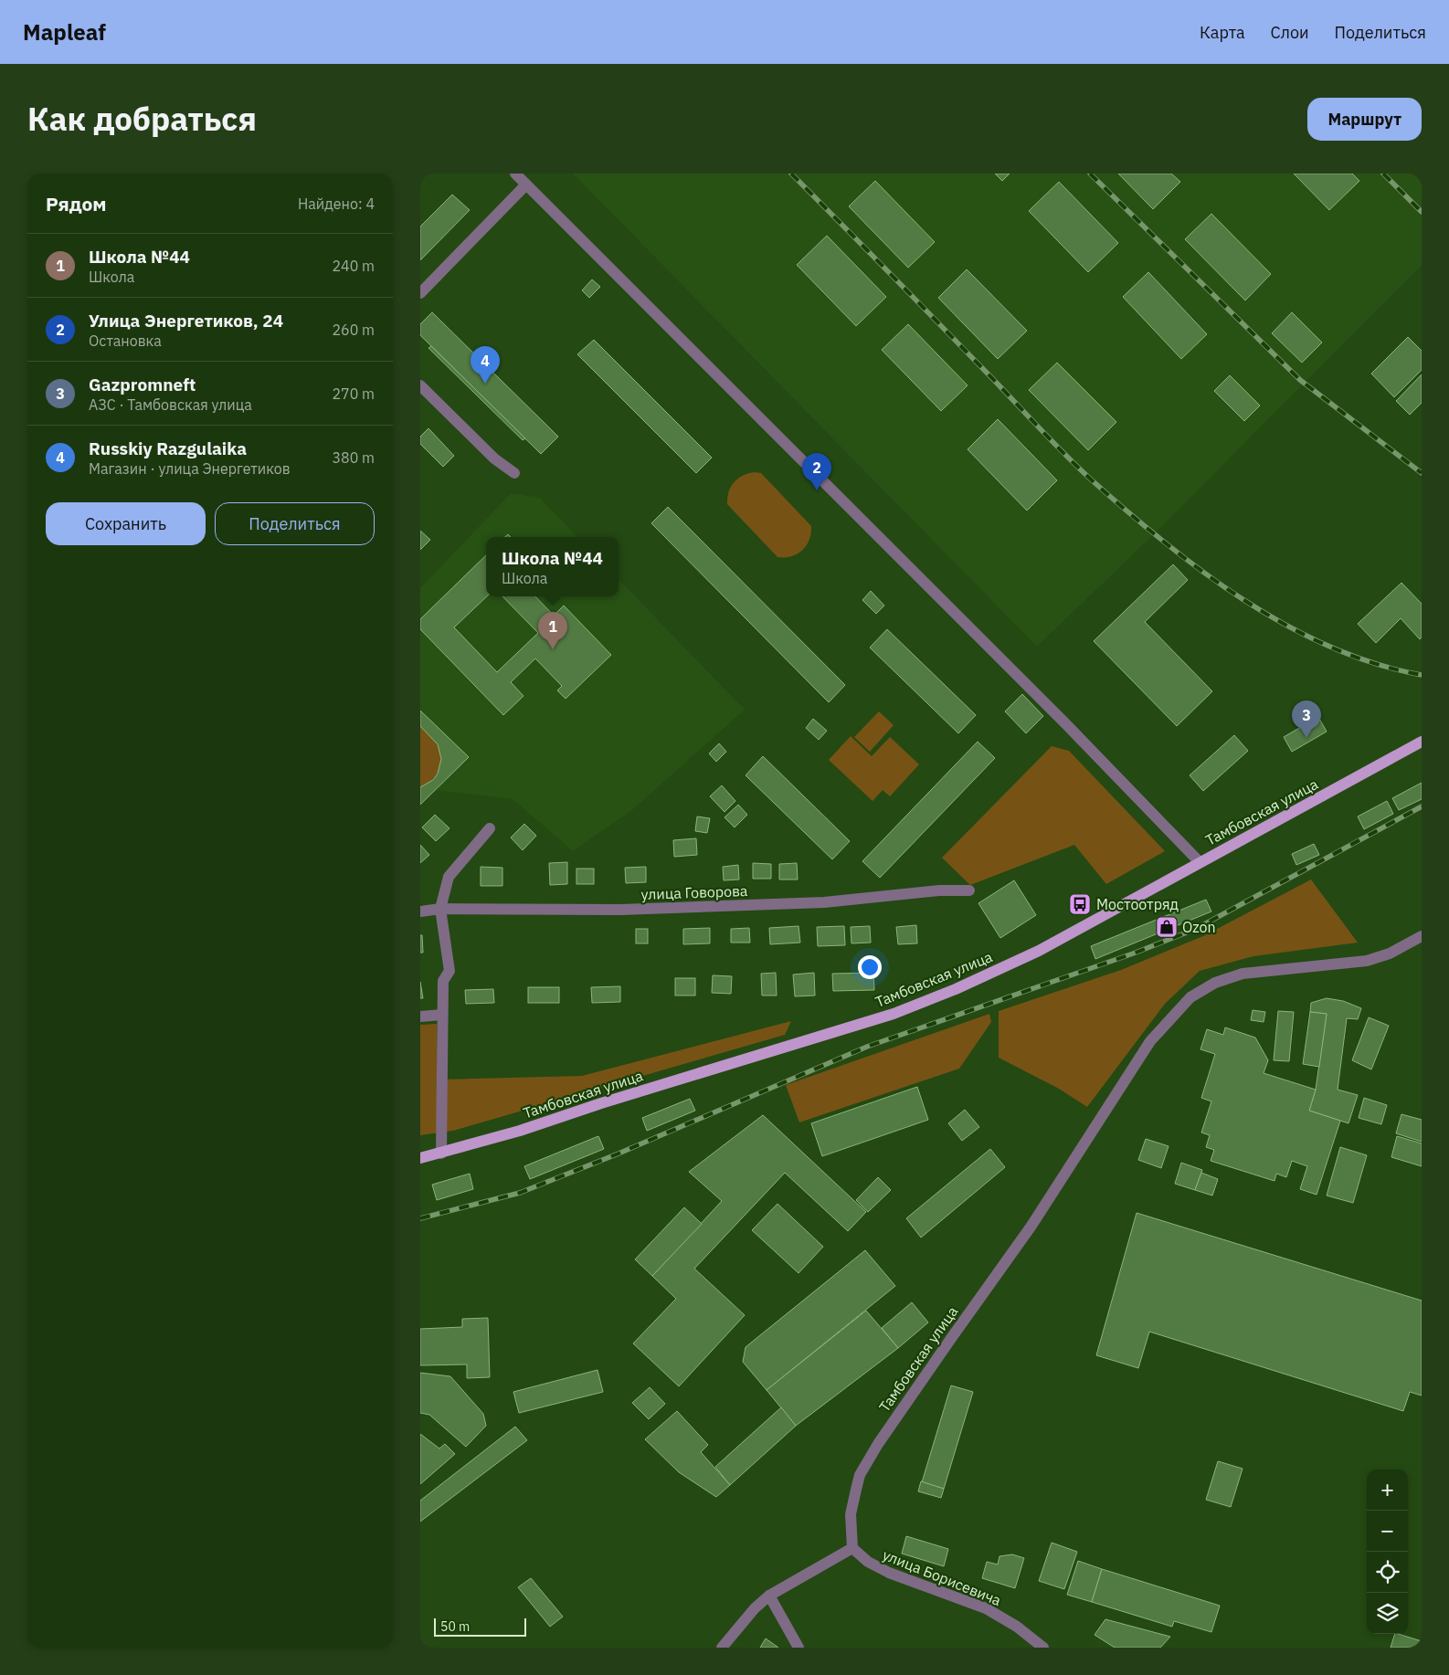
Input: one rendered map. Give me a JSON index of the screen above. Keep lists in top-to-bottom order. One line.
{"streets":{"main road":["Тамбовская улица"],"street":["улица Говорова","улица Борисевича"]},"crossings":[["Тамбовская улица","улица Борисевича"]],"places":{"bus stop":["Мостоотряд"],"shop":["Ozon"]},"scale_bar":"50 m","page":{"header":"Mapleaf","nav":["Карта","Слои","Поделиться"],"title":"Как добраться","buttons":["Маршрут",["Сохранить","Поделиться"]],"heading":["Рядом","Найдено: 4"],"list":[{"mark":"1","name":"Школа №44","note":"Школа","value":"240 m"},{"mark":"2","name":"Улица Энергетиков, 24","note":"Остановка","value":"260 m"},{"mark":"3","name":"Gazpromneft","note":"АЗС · Тамбовская улица","value":"270 m"},{"mark":"4","name":"Russkiy Razgulaika","note":"Магазин · улица Энергетиков","value":"380 m"}],"pins":["4","2","1","3"],"popup":["Школа №44","Школа"],"map_buttons":["+","−"],"scale":"50 m"}}
